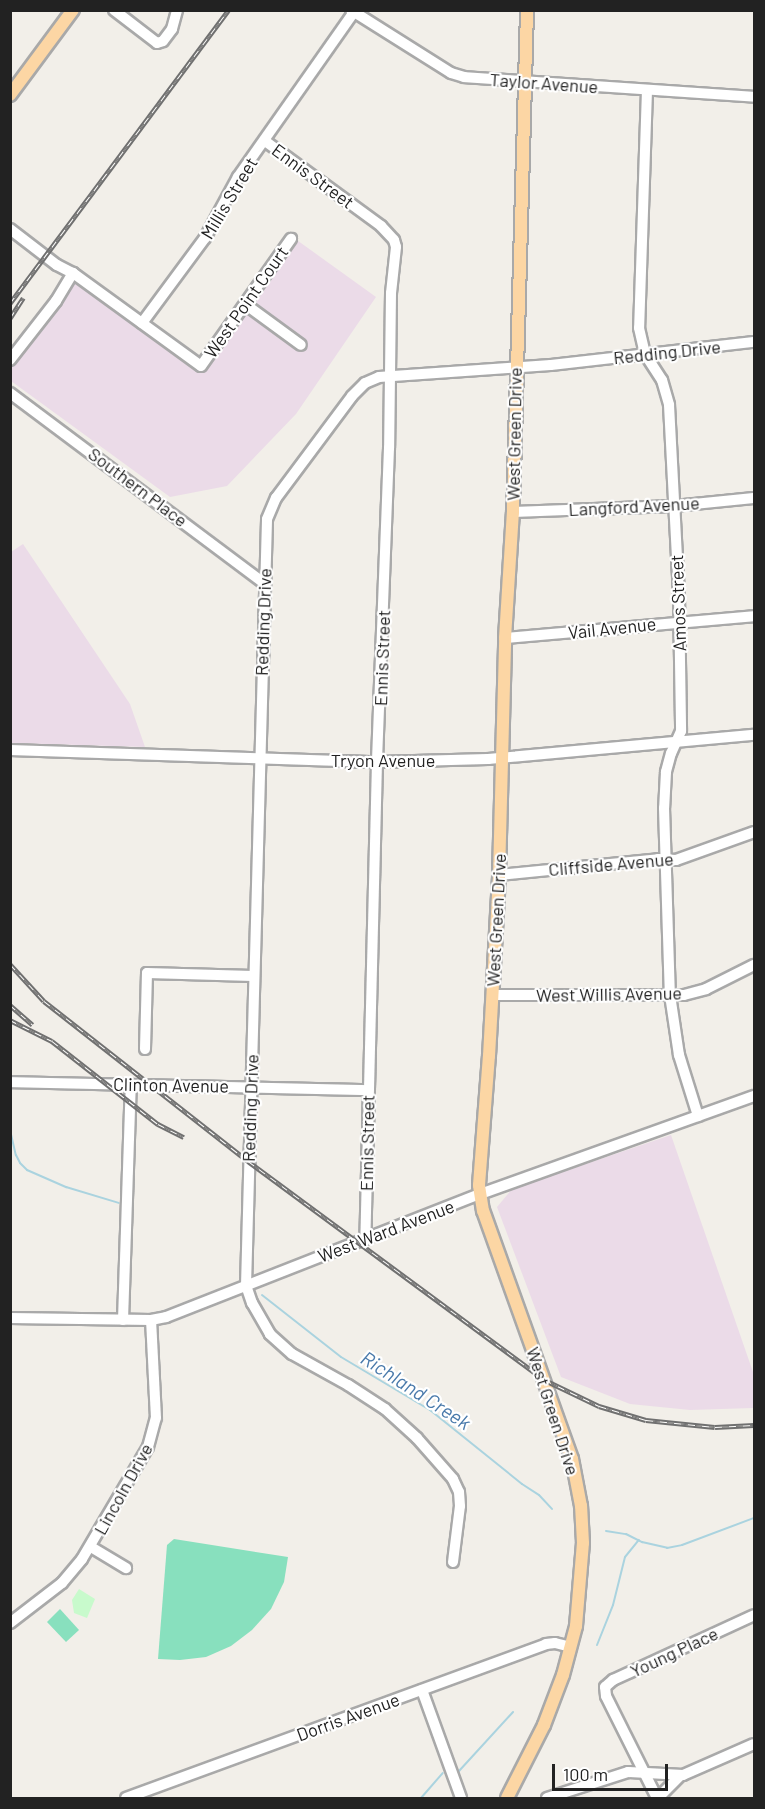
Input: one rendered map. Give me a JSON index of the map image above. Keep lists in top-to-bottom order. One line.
{"streets":{"main road":["West Green Drive"],"street":["Taylor Avenue","Ennis Street","Millis Street","West Point Court","Redding Drive","Southern Place","Langford Avenue","Amos Street","Vail Avenue","Tryon Avenue","Cliffside Avenue","West Willis Avenue","Clinton Avenue","West Ward Avenue","Lincoln Drive","Young Place","Dorris Avenue"]},"crossings":[["Taylor Avenue","Millis Street"],["Taylor Avenue","West Green Drive"],["Taylor Avenue","Amos Street"],["Ennis Street","Millis Street"],["Ennis Street","Redding Drive"],["Ennis Street","Tryon Avenue"],["Ennis Street","Clinton Avenue"],["Ennis Street","West Ward Avenue"],["Millis Street","West Point Court"],["Redding Drive","West Green Drive"],["Redding Drive","Southern Place"],["Redding Drive","Amos Street"],["Redding Drive","Tryon Avenue"],["Redding Drive","Clinton Avenue"],["Redding Drive","West Ward Avenue"],["West Green Drive","Langford Avenue"],["West Green Drive","Vail Avenue"],["West Green Drive","Tryon Avenue"],["West Green Drive","Cliffside Avenue"],["West Green Drive","West Willis Avenue"],["West Green Drive","West Ward Avenue"],["West Green Drive","Dorris Avenue"],["Langford Avenue","Amos Street"],["Amos Street","Vail Avenue"],["Amos Street","Tryon Avenue"],["Amos Street","Cliffside Avenue"],["Amos Street","West Willis Avenue"],["Amos Street","West Ward Avenue"],["West Ward Avenue","Lincoln Drive"]],"water":["Richland Creek"],"scale_bar":"100 m"}
